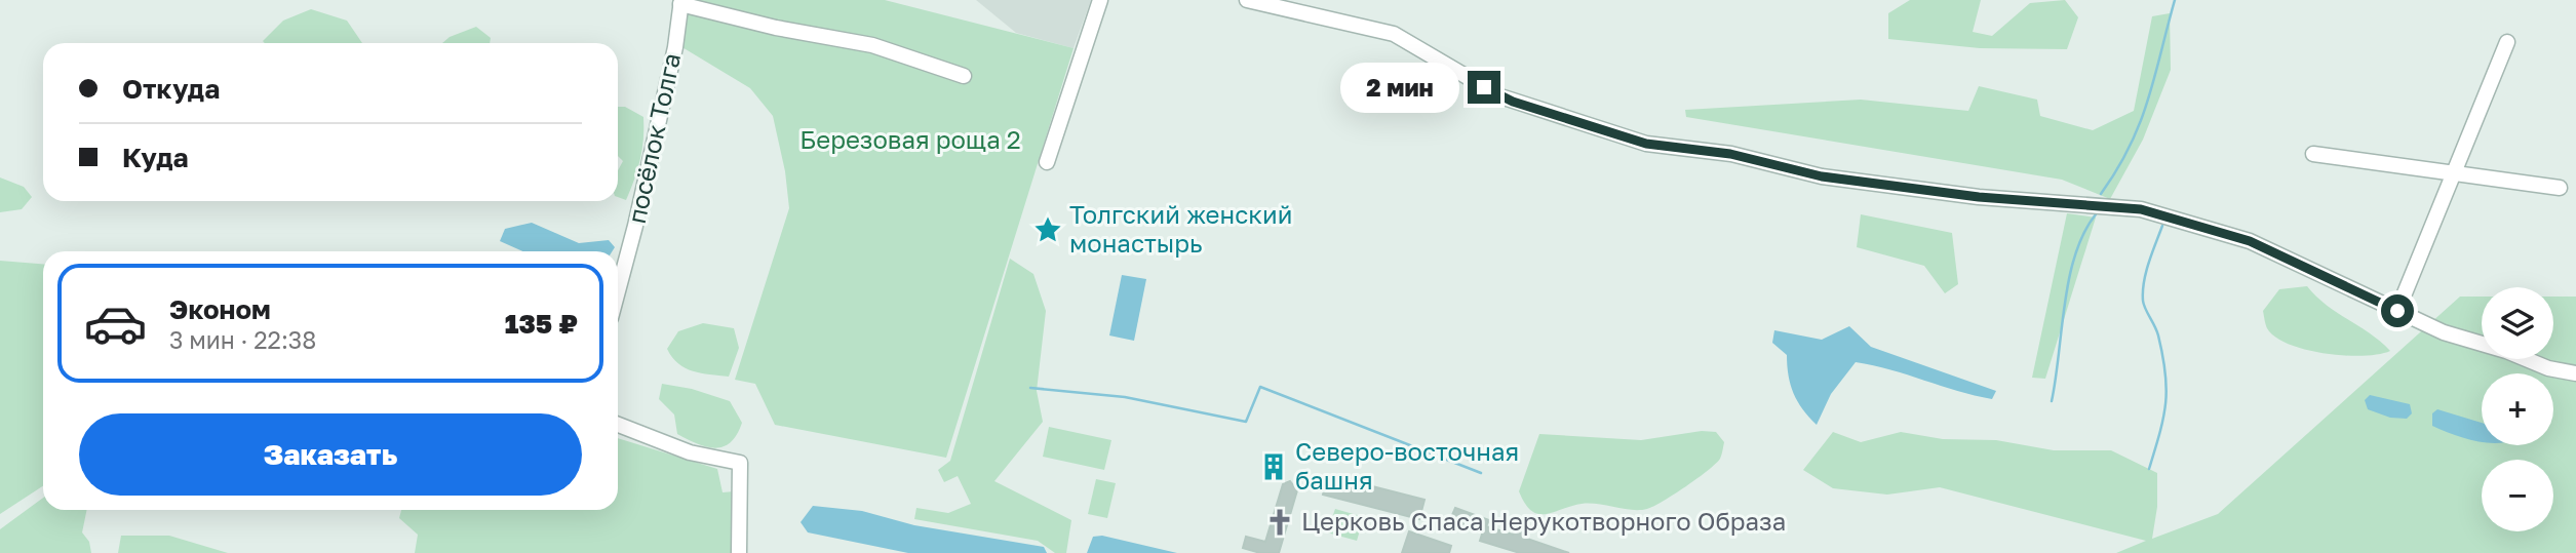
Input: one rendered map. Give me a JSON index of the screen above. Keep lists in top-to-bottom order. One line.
{"streets":{"street":["посёлок Толга"]},"parks":["Березовая роща 2"],"places":{"place":["Толгский женский монастырь"],"building":["Северо-восточная башня"],"church":["Церковь Спаса Нерукотворного Образа"]},"page":{"banner":["Откуда","Куда"],"bubble":"2 мин","list":[{"name":"Эконом","note":"3 мин · 22:38","value":"135 ₽"}],"map_buttons":["+","−"],"buttons":"Заказать"}}
